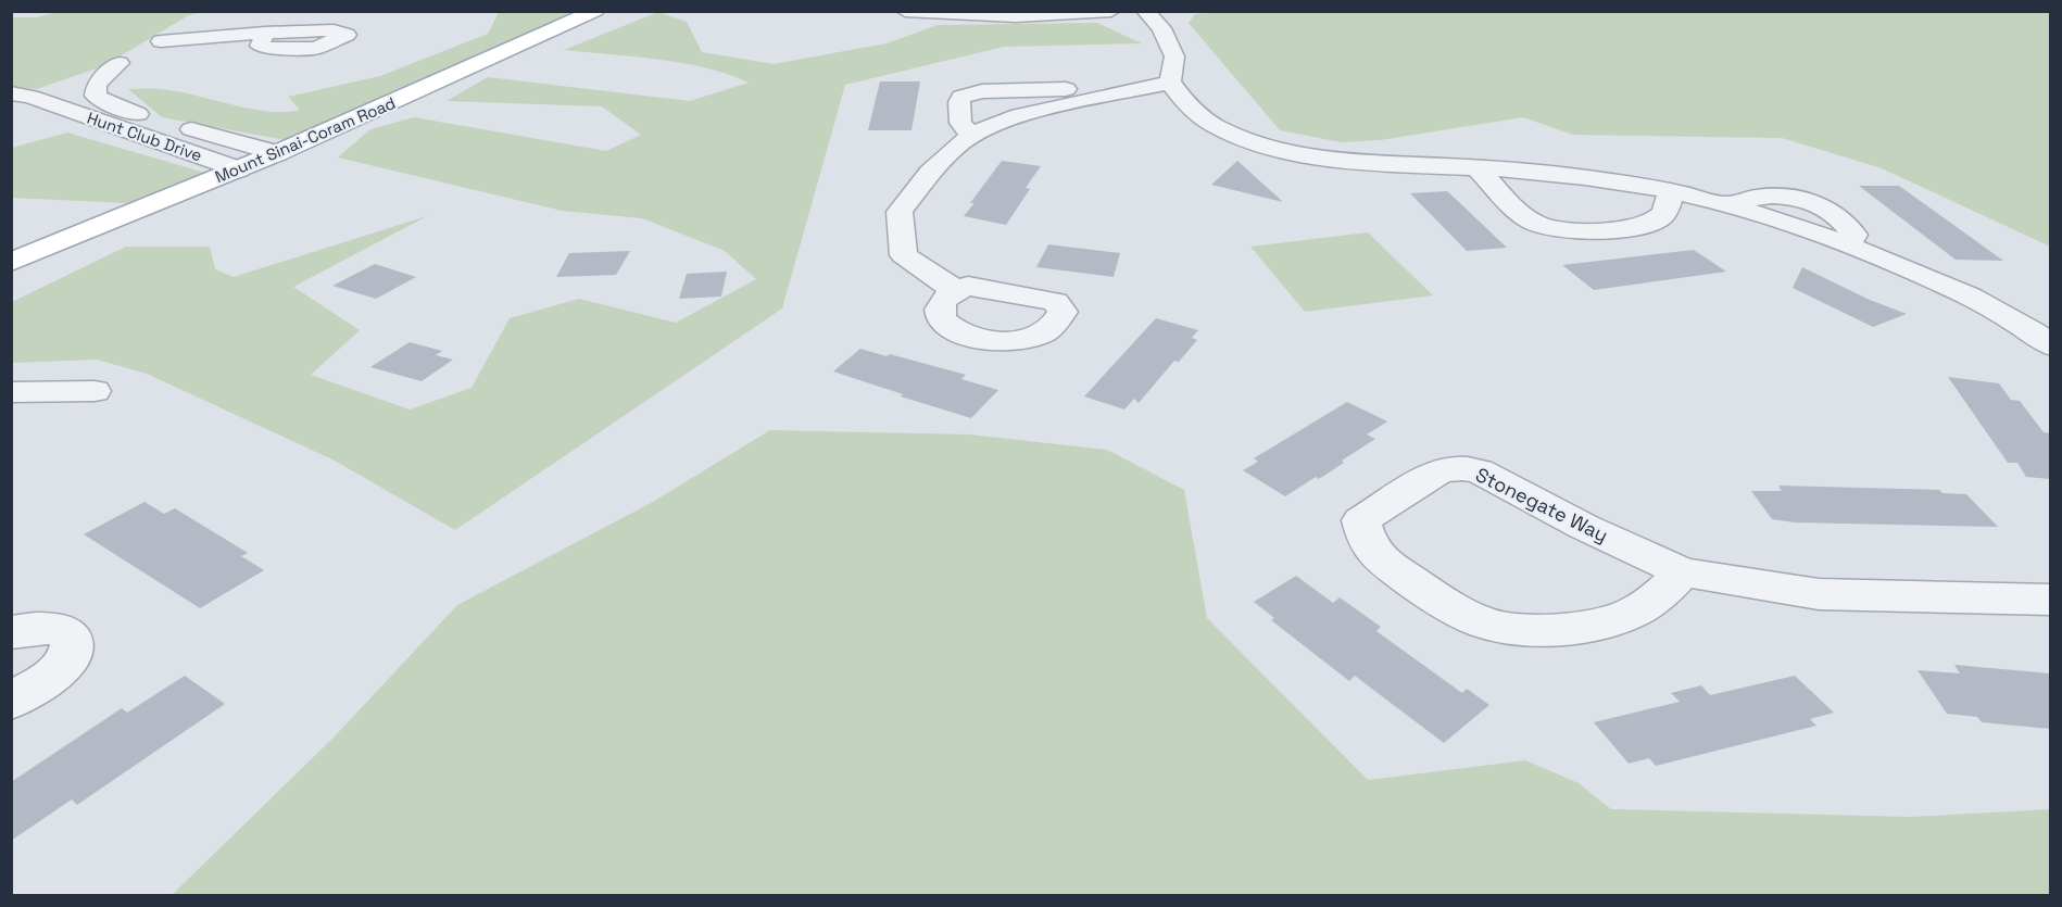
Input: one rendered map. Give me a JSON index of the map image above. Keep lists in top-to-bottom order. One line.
{"streets":{"main road":["Mount Sinai-Coram Road"],"street":["Hunt Club Drive","Stonegate Way"]},"crossings":[["Hunt Club Drive","Mount Sinai-Coram Road"]]}
